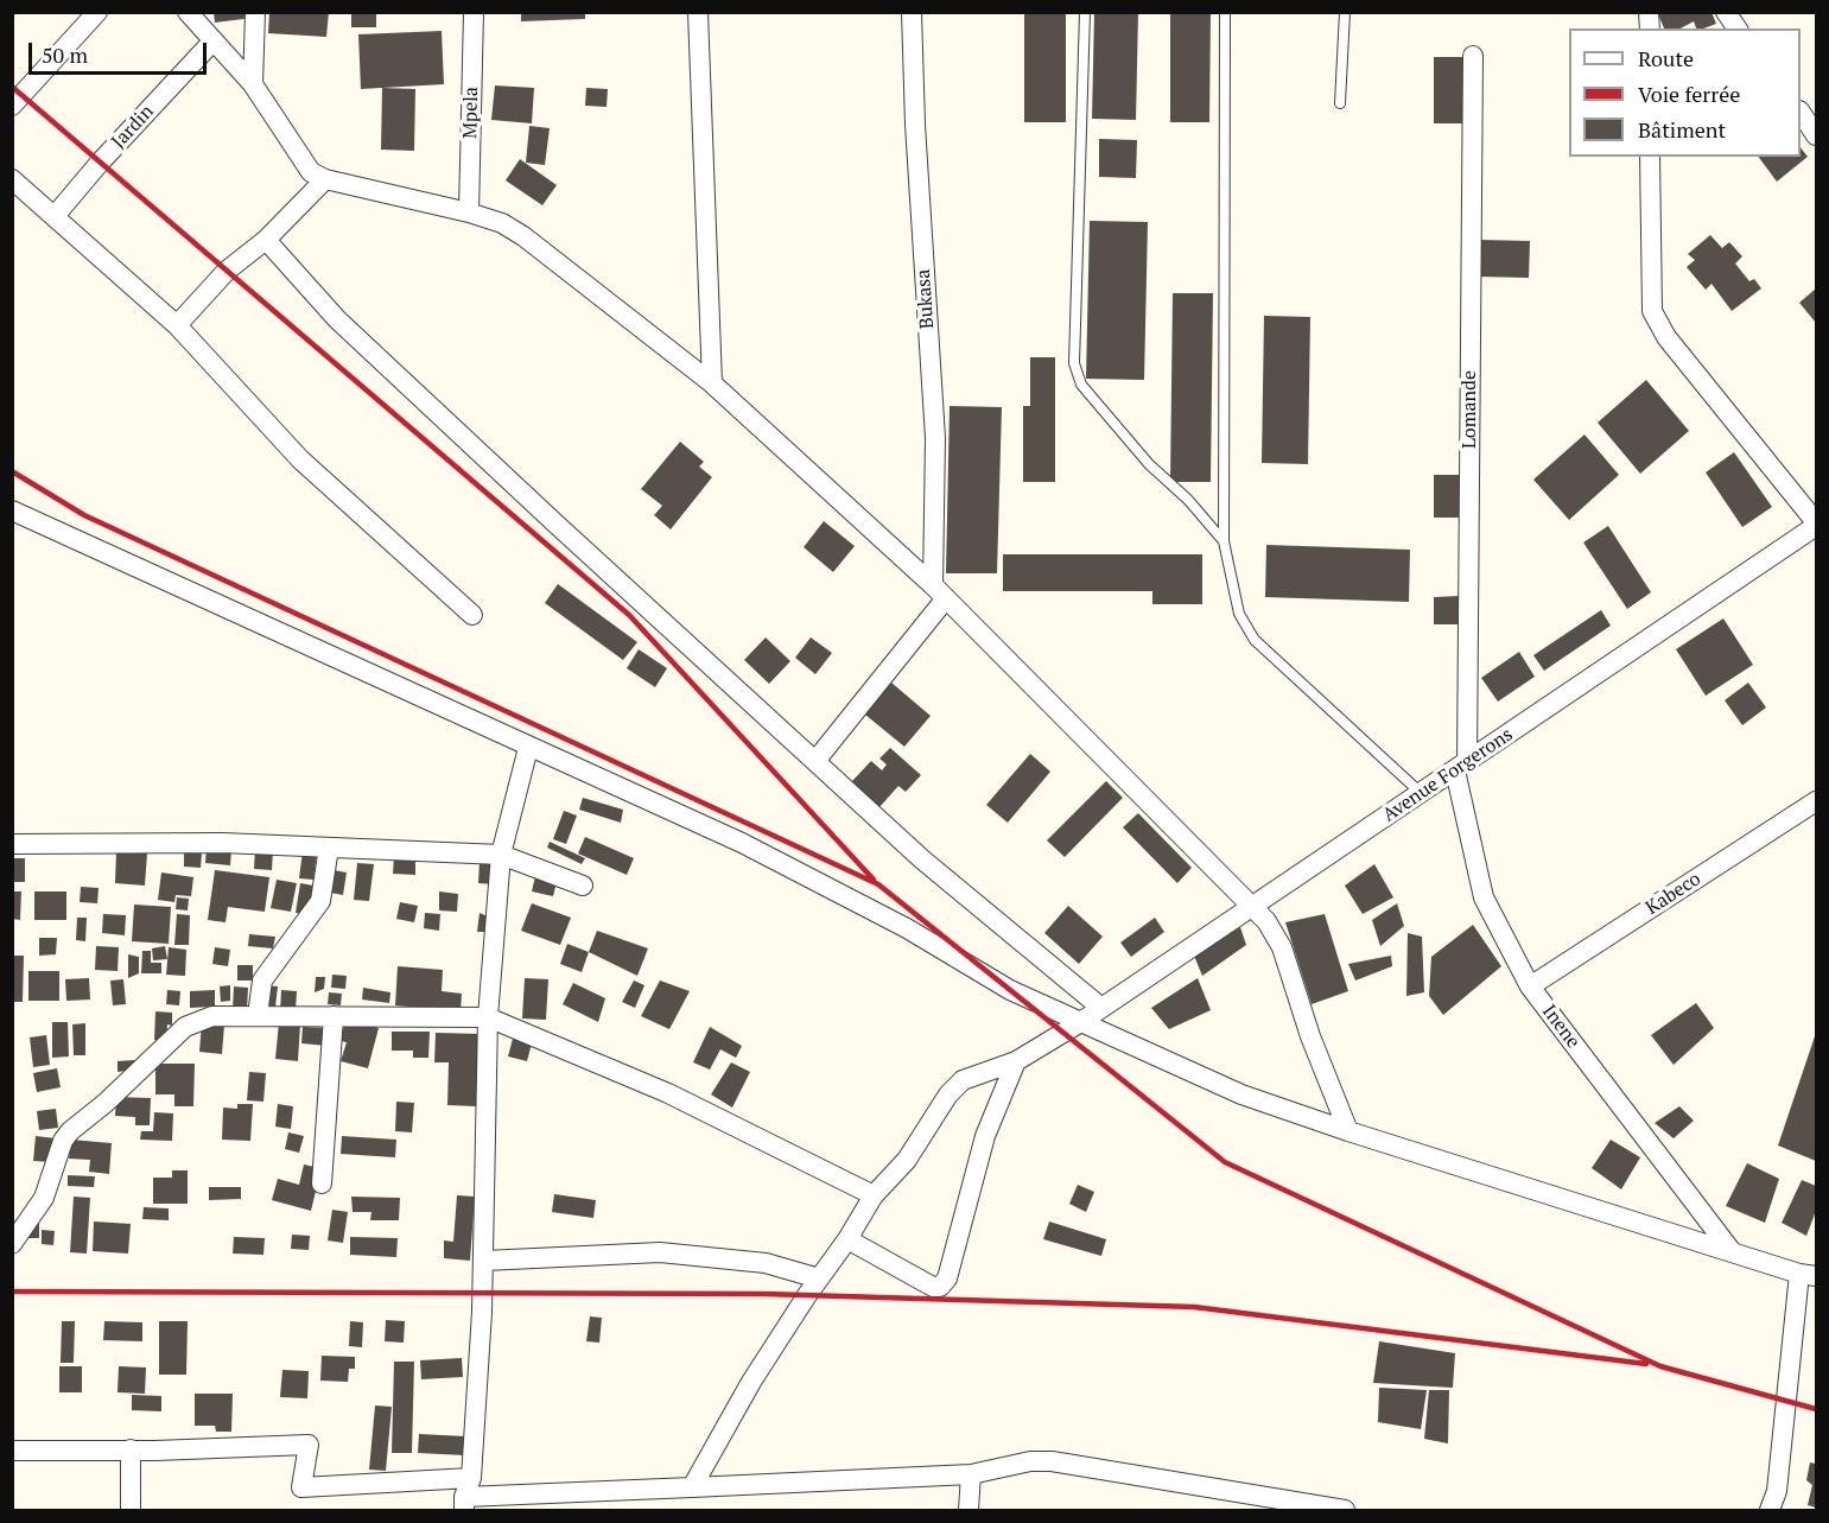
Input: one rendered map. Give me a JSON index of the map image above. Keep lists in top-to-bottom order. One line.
{"streets":{"street":["Mpela","Jardin","Bukasa","Lomande","Avenue Forgerons","Kabeco","Inene"]},"crossings":[["Lomande","Avenue Forgerons"],["Lomande","Inene"],["Avenue Forgerons","Inene"],["Kabeco","Inene"]],"legend":["Route","Voie ferrée","Bâtiment"],"scale_bar":"50 m"}
